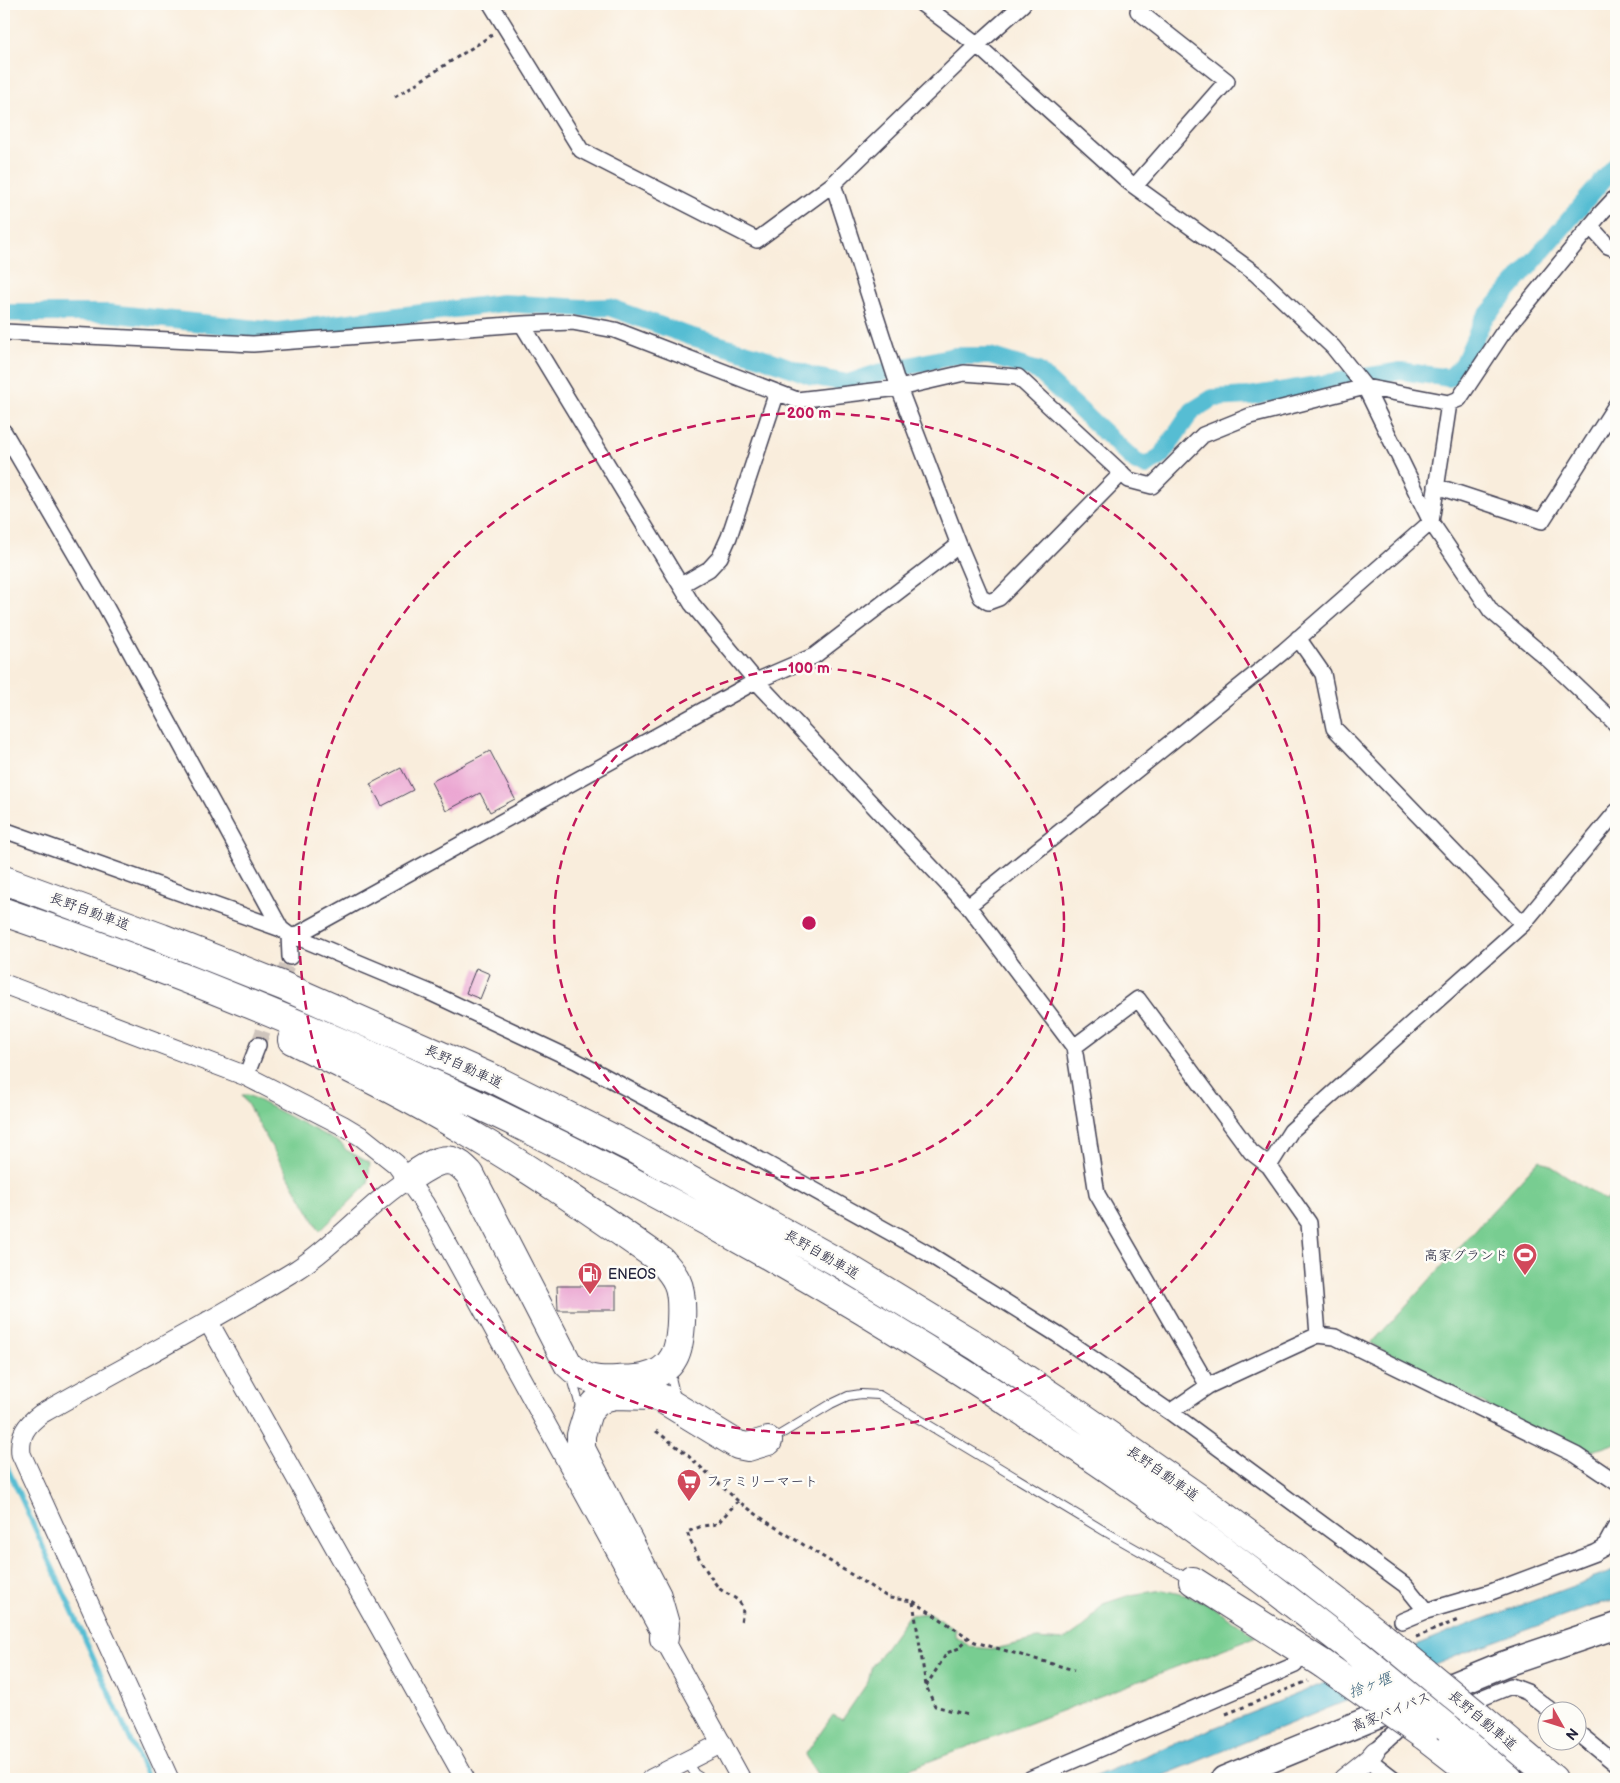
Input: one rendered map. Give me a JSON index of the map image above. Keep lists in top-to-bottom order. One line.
{"streets":{"highway":["長野自動車道","高家バイパス"]},"water":["捨ヶ堰"],"places":{"sports":["高家グランド"],"fuel station":["ENEOS"],"supermarket":["ファミリーマート"]},"north":"bottom right","rings":["200 m","100 m"]}
